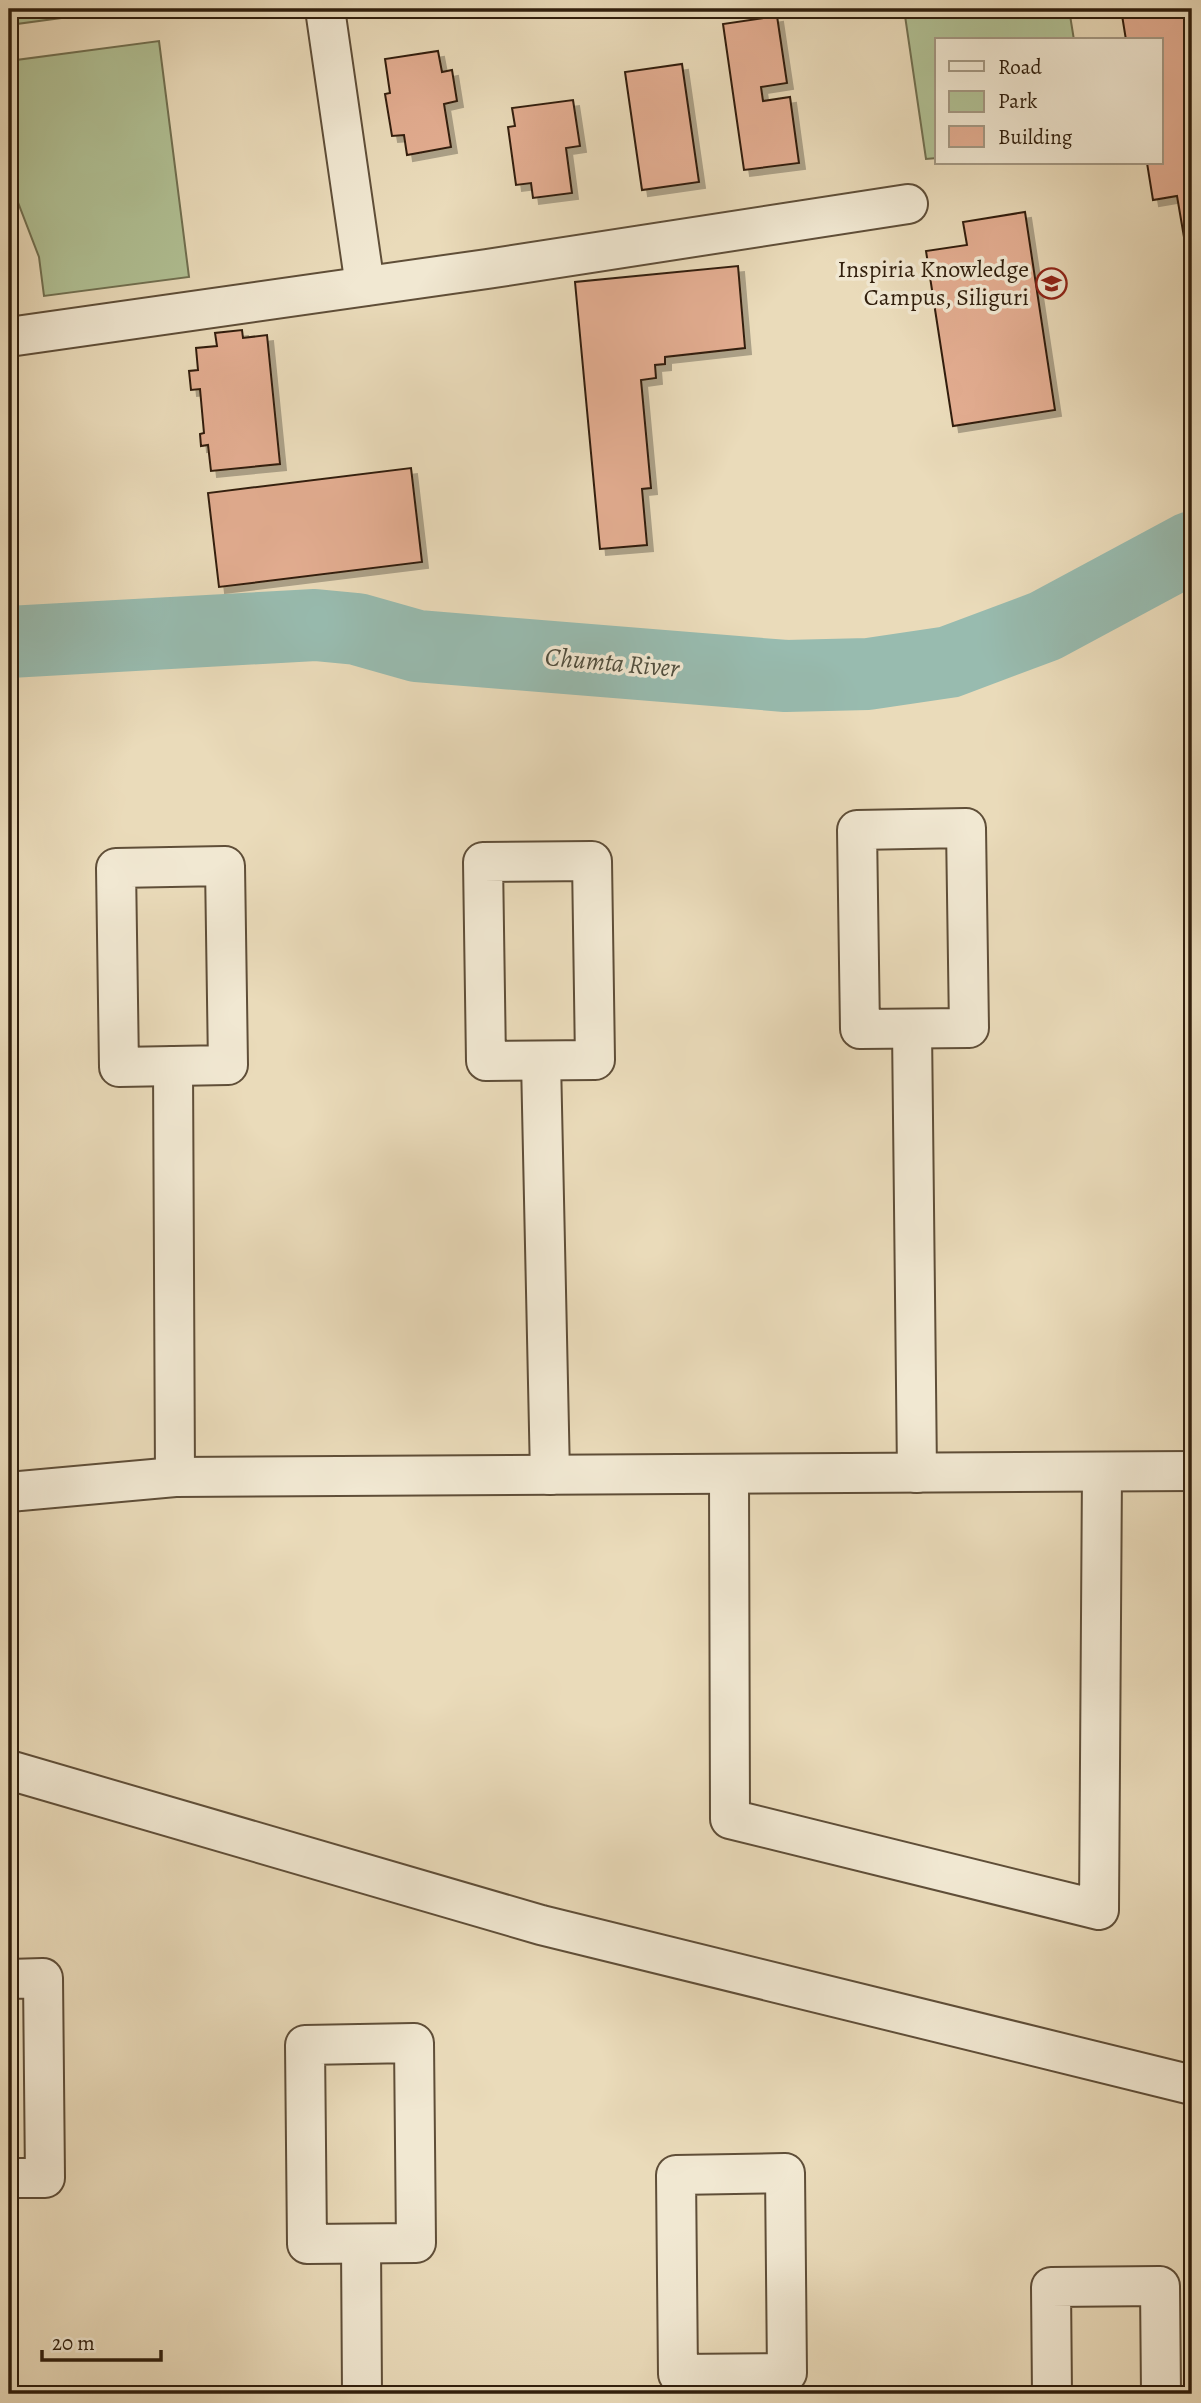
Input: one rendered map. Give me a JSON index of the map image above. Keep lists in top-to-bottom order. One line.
{"water":["Chumta River"],"places":{"school or university":["Inspiria Knowledge Campus, Siliguri"]},"legend":["Road","Park","Building"],"scale_bar":"20 m"}
